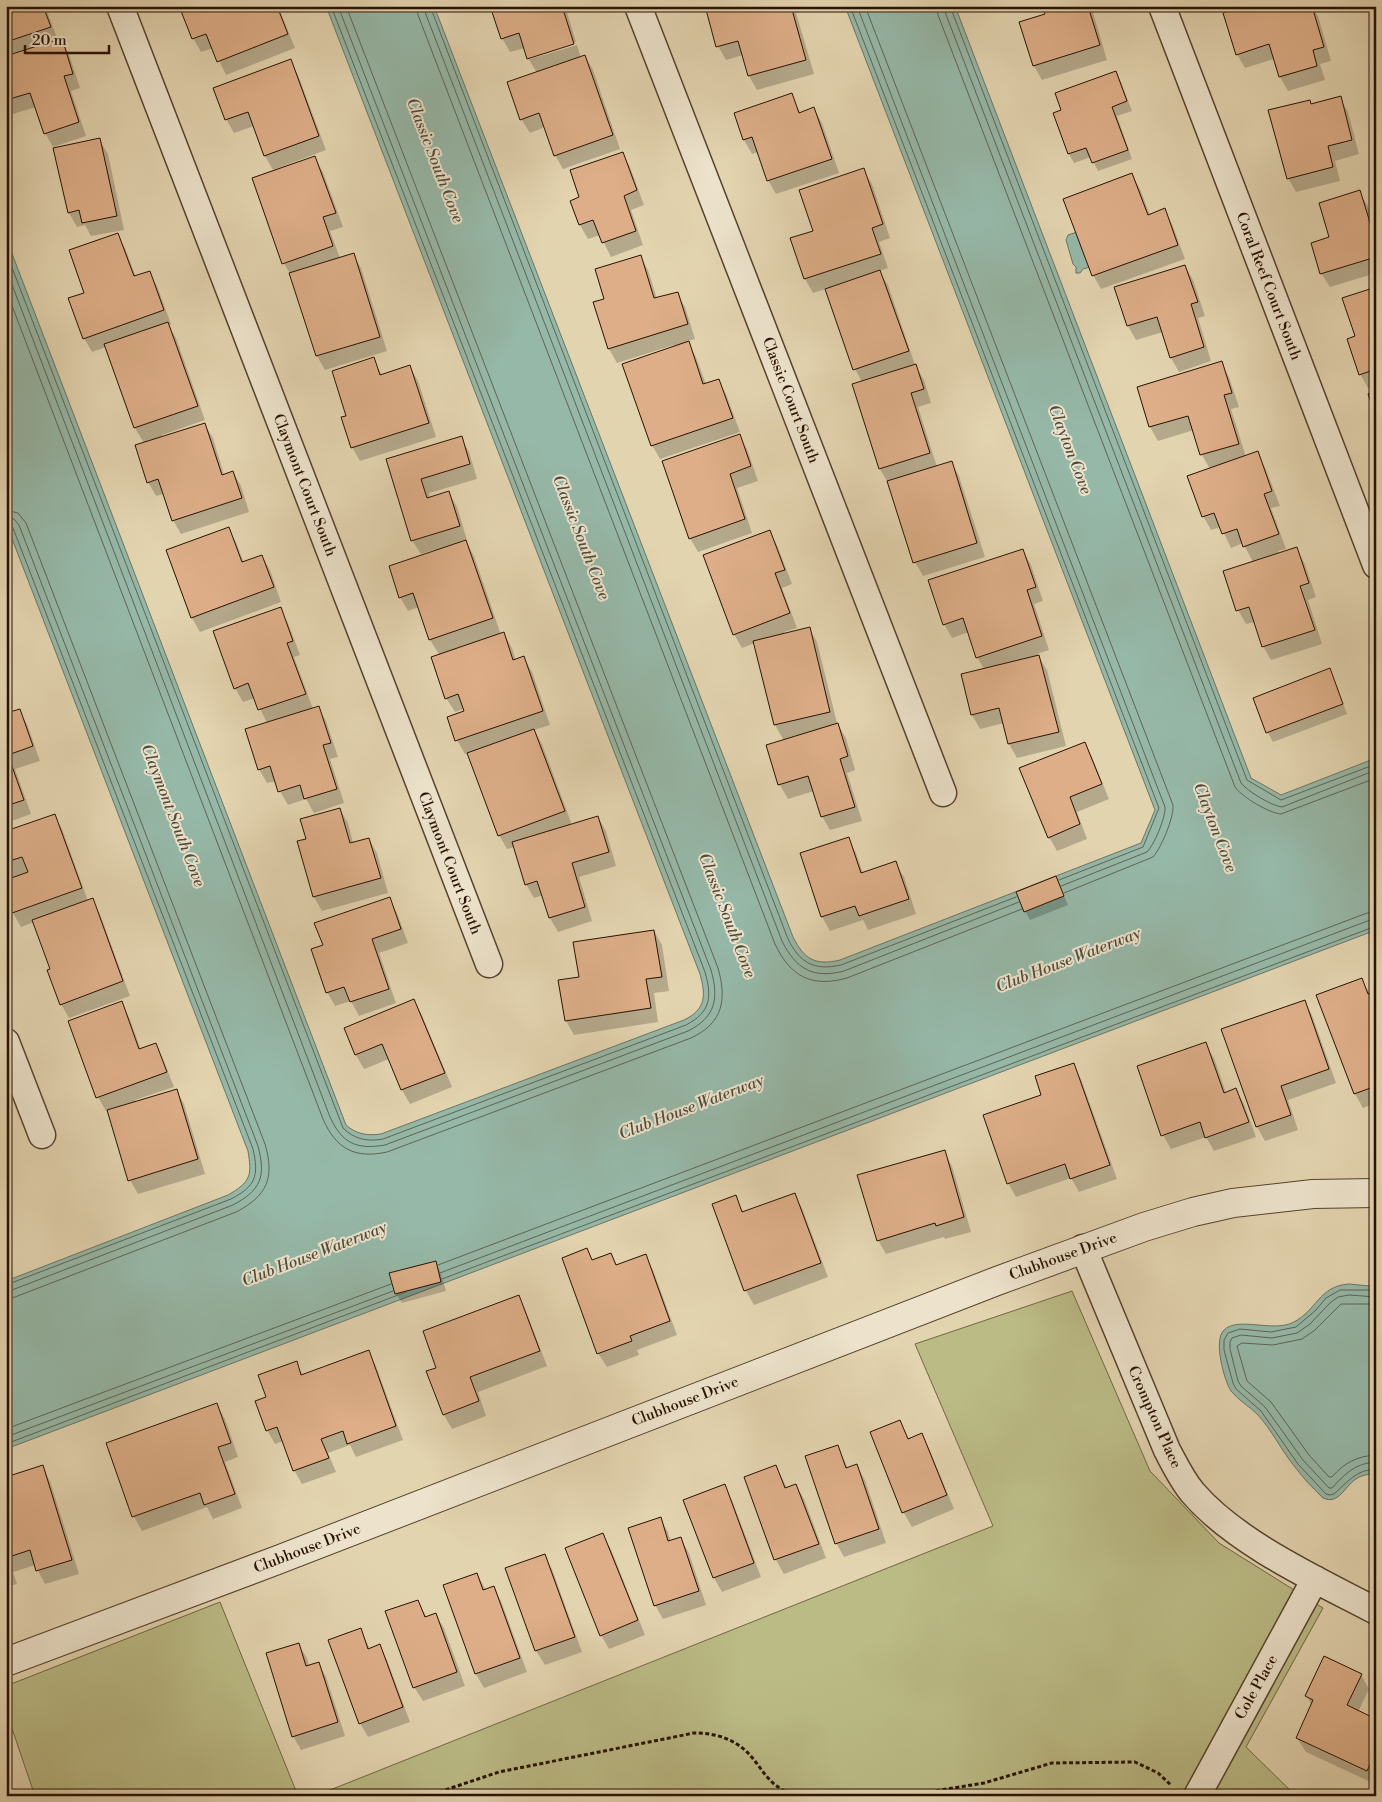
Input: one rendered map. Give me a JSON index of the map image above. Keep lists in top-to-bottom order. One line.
{"streets":{"street":["Coral Reef Court South","Classic Court South","Claymont Court South","Clubhouse Drive","Crompton Place","Cole Place"]},"crossings":[["Clubhouse Drive","Crompton Place"],["Crompton Place","Cole Place"]],"water":["Classic South Cove","Clayton Cove","Claymont South Cove","Club House Waterway"],"scale_bar":"20 m"}
